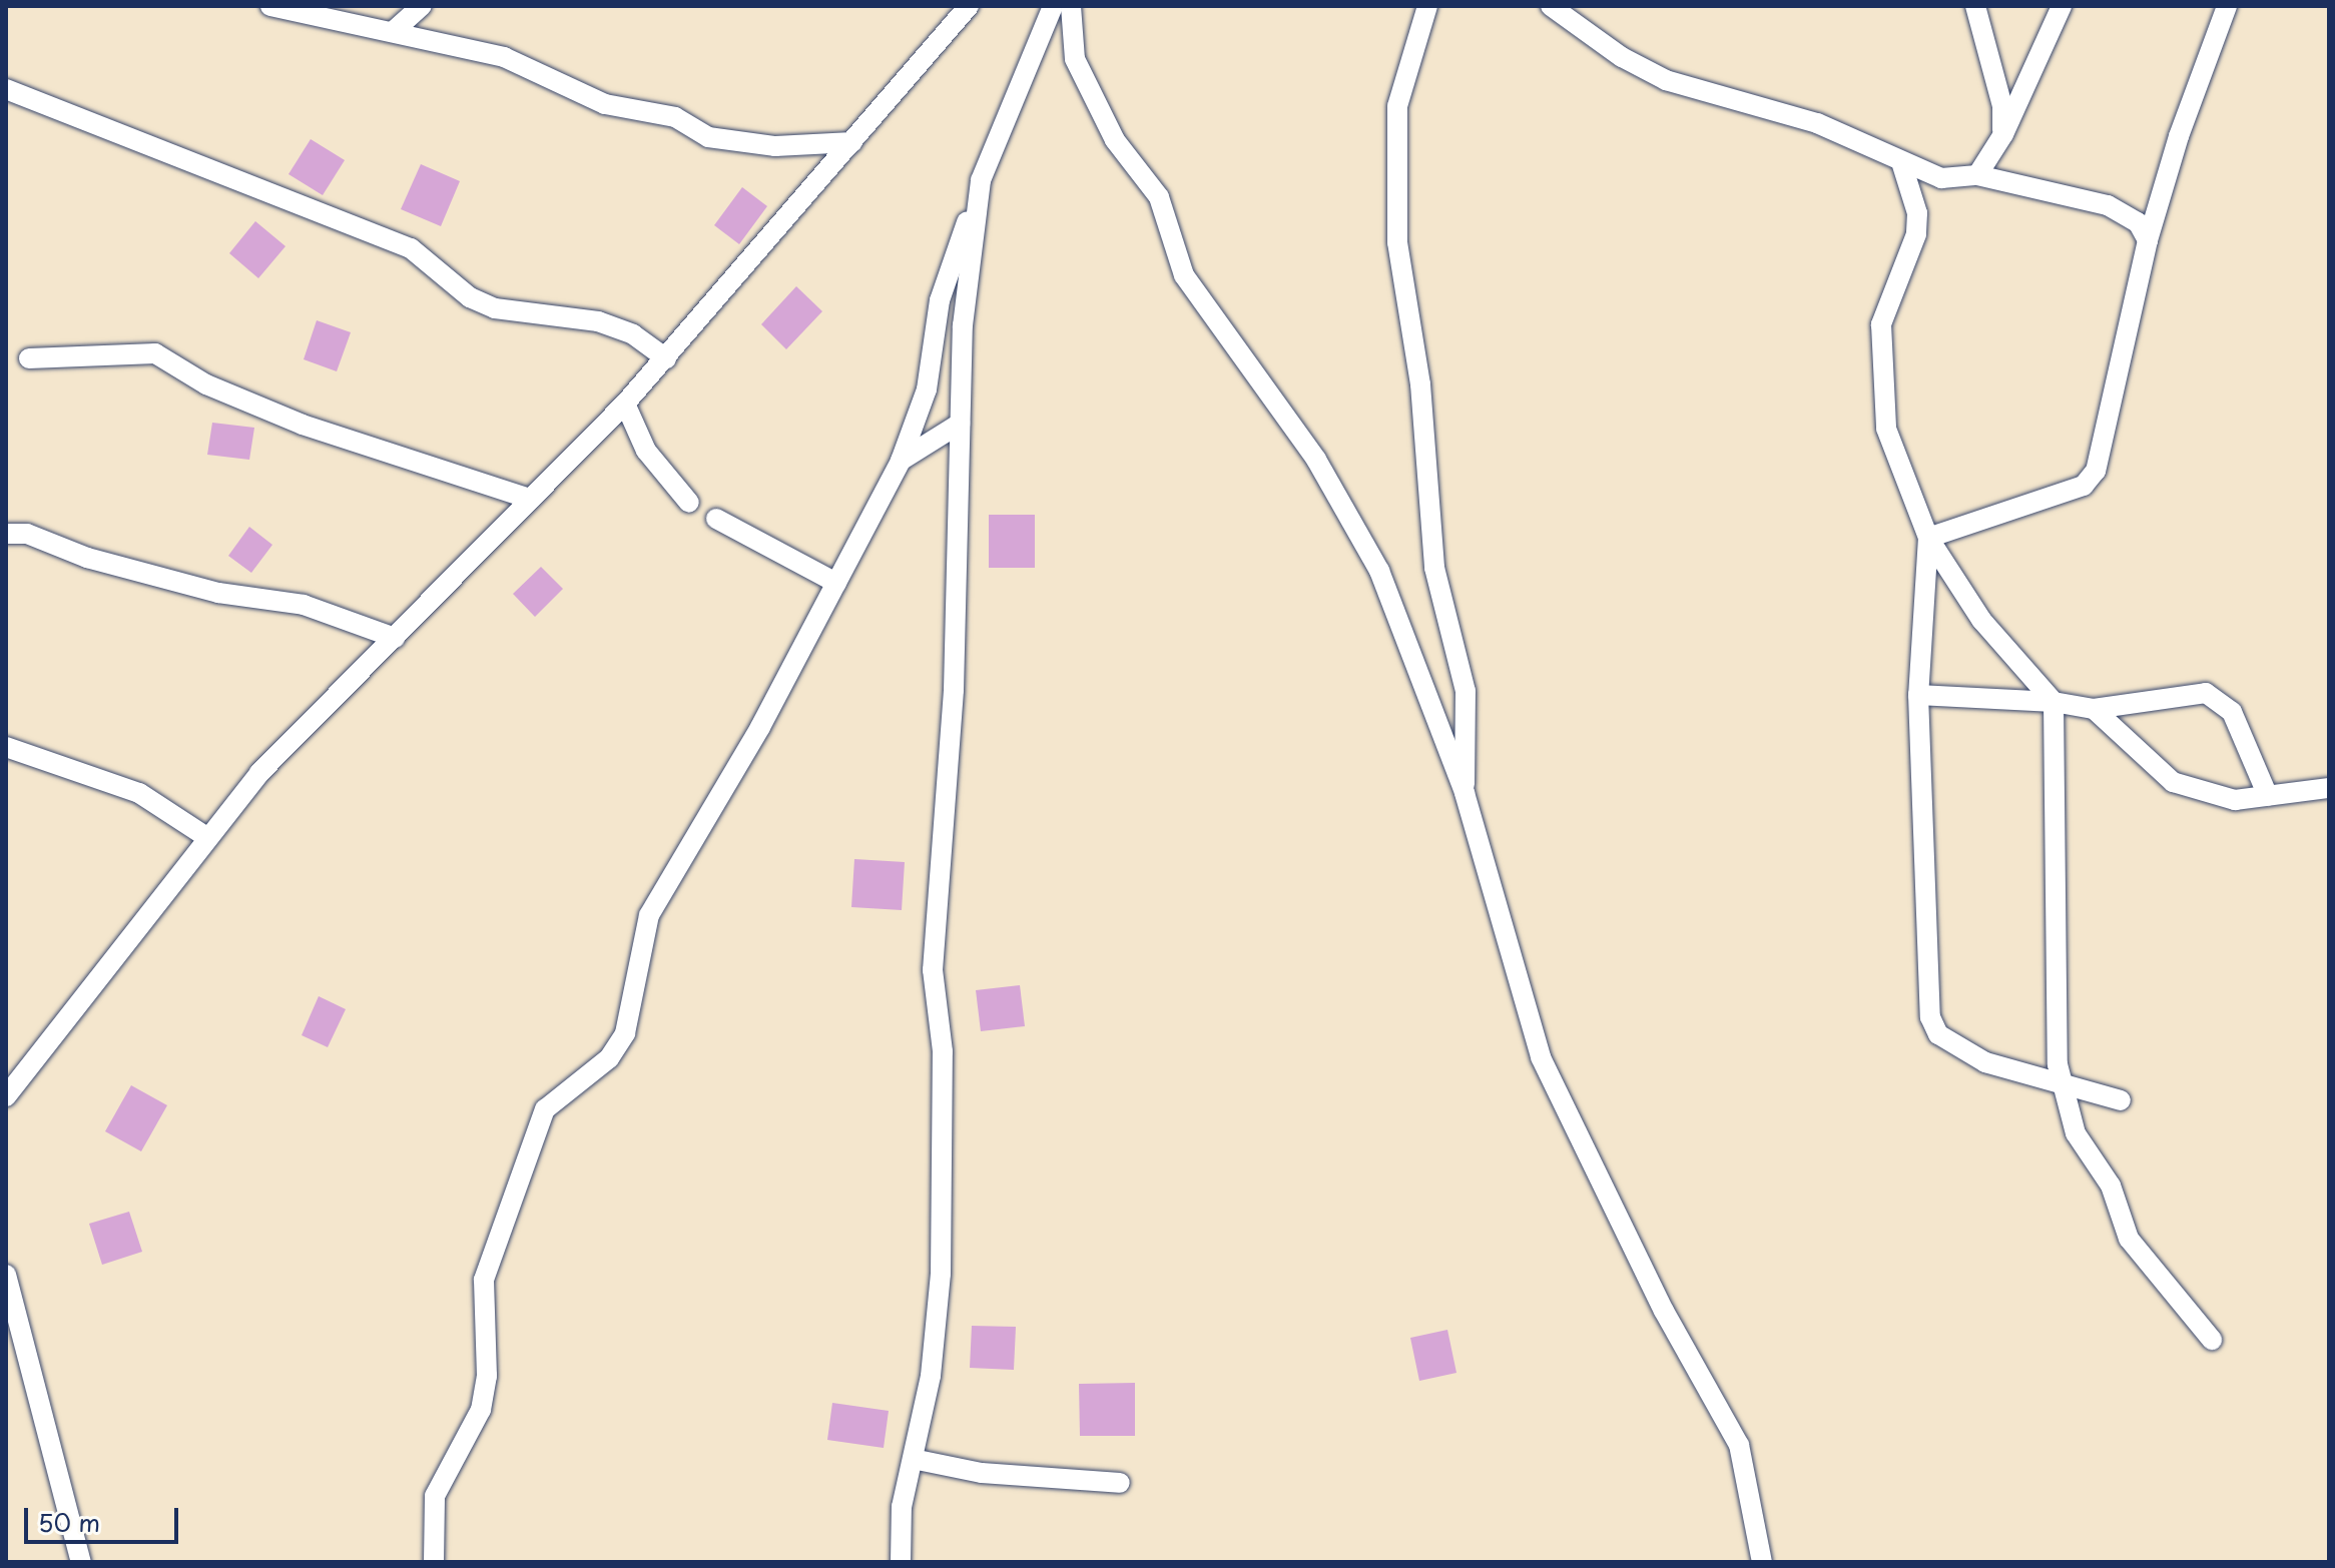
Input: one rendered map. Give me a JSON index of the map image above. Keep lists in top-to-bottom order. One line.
{"scale_bar":"50 m"}
